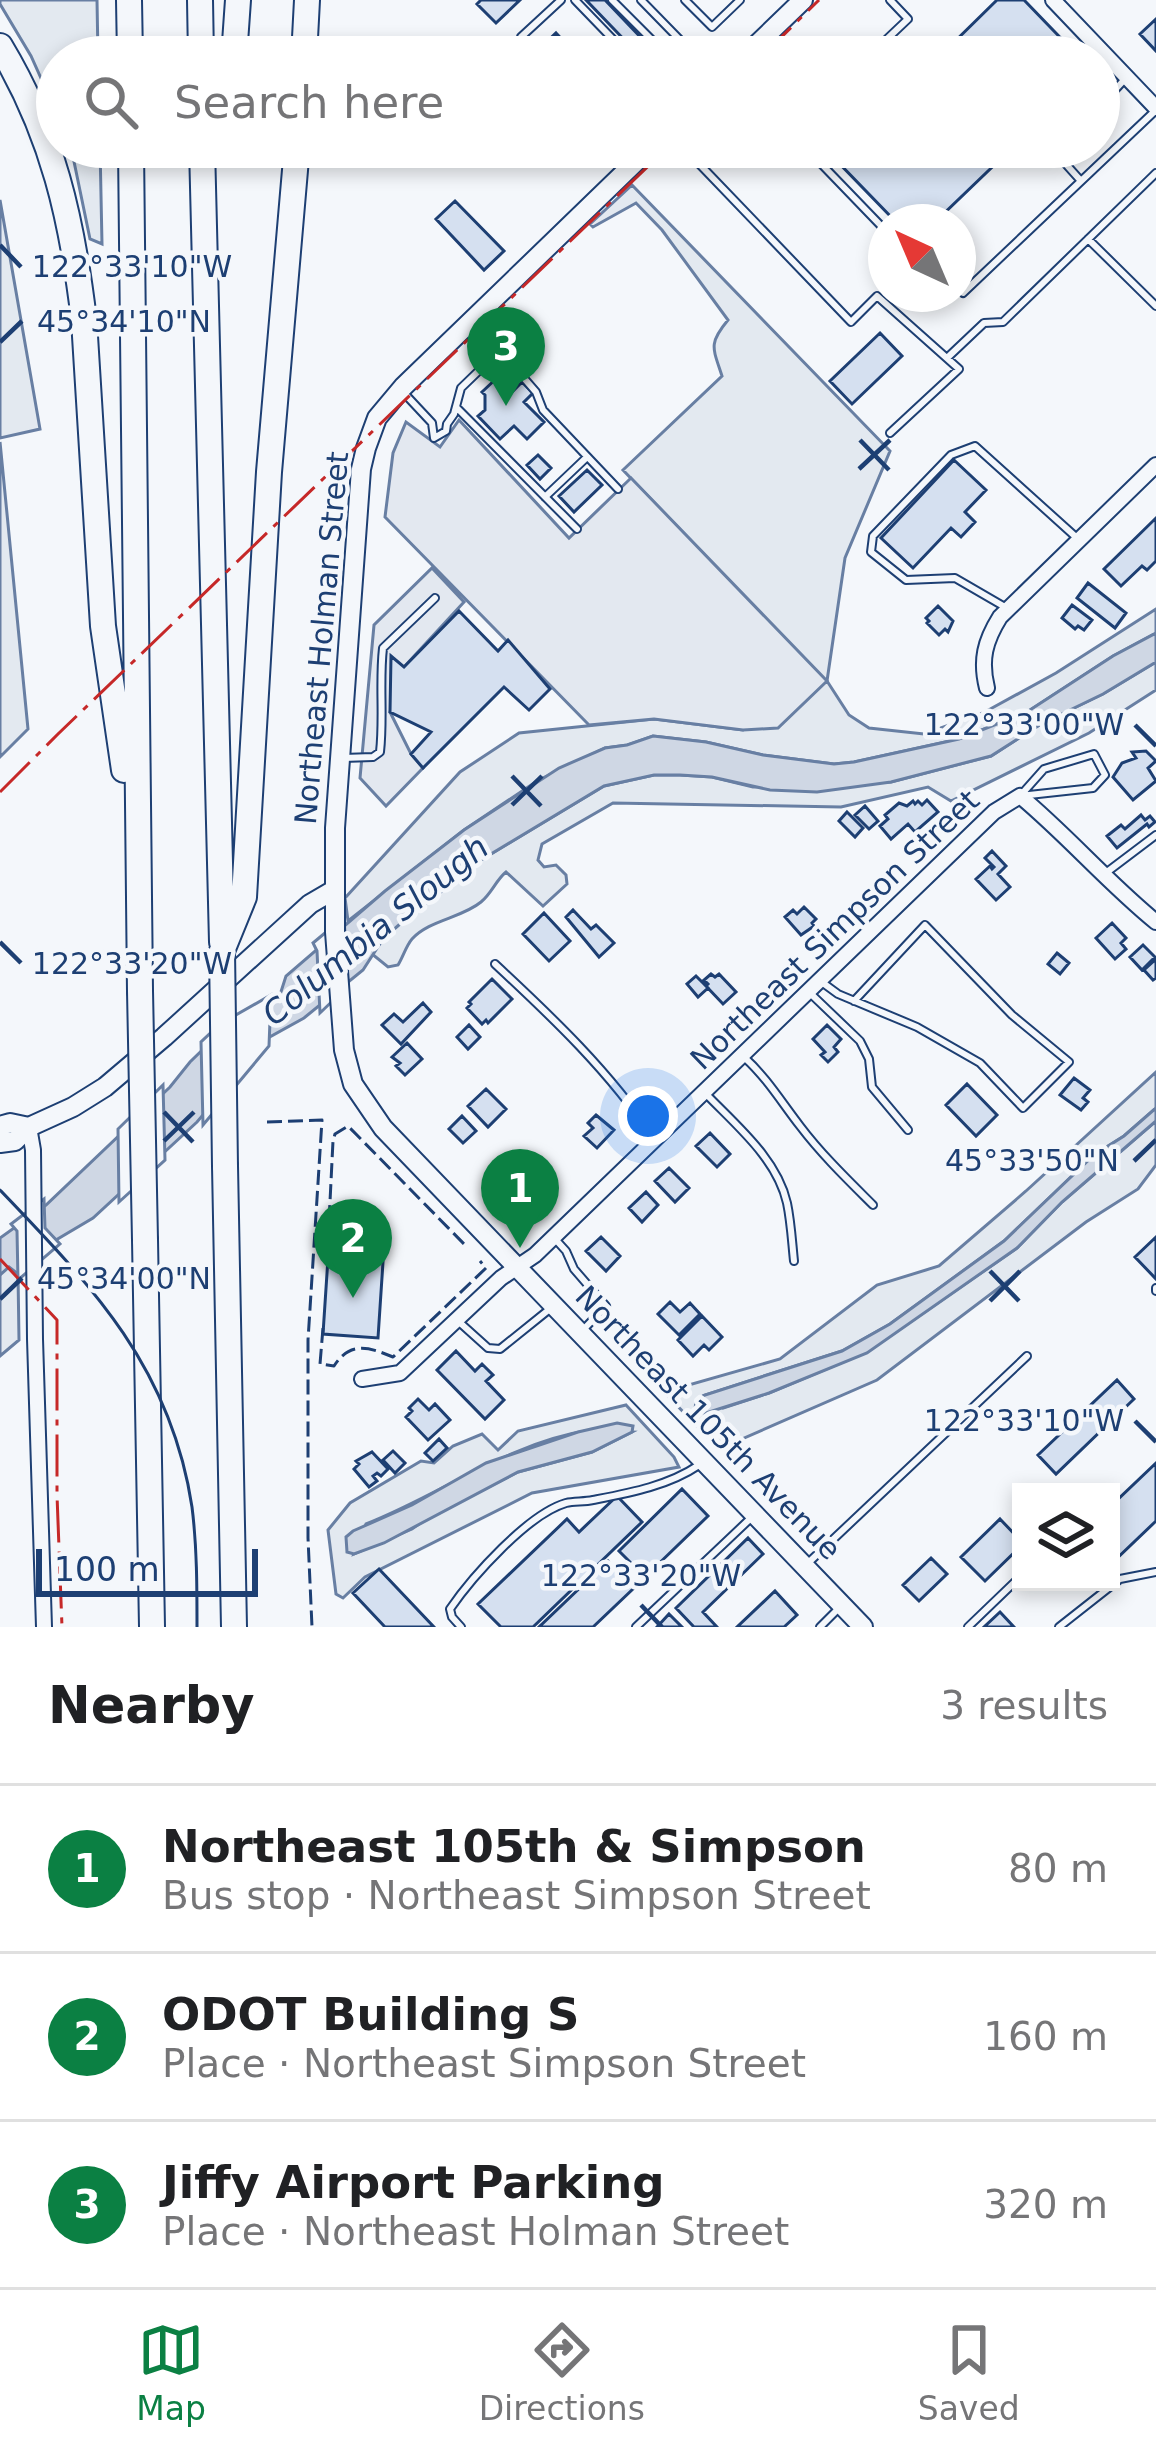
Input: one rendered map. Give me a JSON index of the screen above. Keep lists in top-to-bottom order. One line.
{"streets":{"street":["Northeast Holman Street","Northeast Simpson Street","Northeast 105th Avenue"]},"crossings":[["Northeast Holman Street","Northeast 105th Avenue"],["Northeast Simpson Street","Northeast 105th Avenue"]],"water":["Columbia Slough"],"scale_bar":"100 m","north":"top left","page":{"search":"Search here","pins":["3","1","2"],"scale":"100 m","heading":["Nearby","3 results"],"list":[{"mark":"1","name":"Northeast 105th & Simpson","note":"Bus stop · Northeast Simpson Street","value":"80 m"},{"mark":"2","name":"ODOT Building S","note":"Place · Northeast Simpson Street","value":"160 m"},{"mark":"3","name":"Jiffy Airport Parking","note":"Place · Northeast Holman Street","value":"320 m"}],"nav":["Map","Directions","Saved"]},"coordinates":["122°33'10\"W","45°34'10\"N","122°33'00\"W","122°33'20\"W","45°33'50\"N","45°34'00\"N"]}
